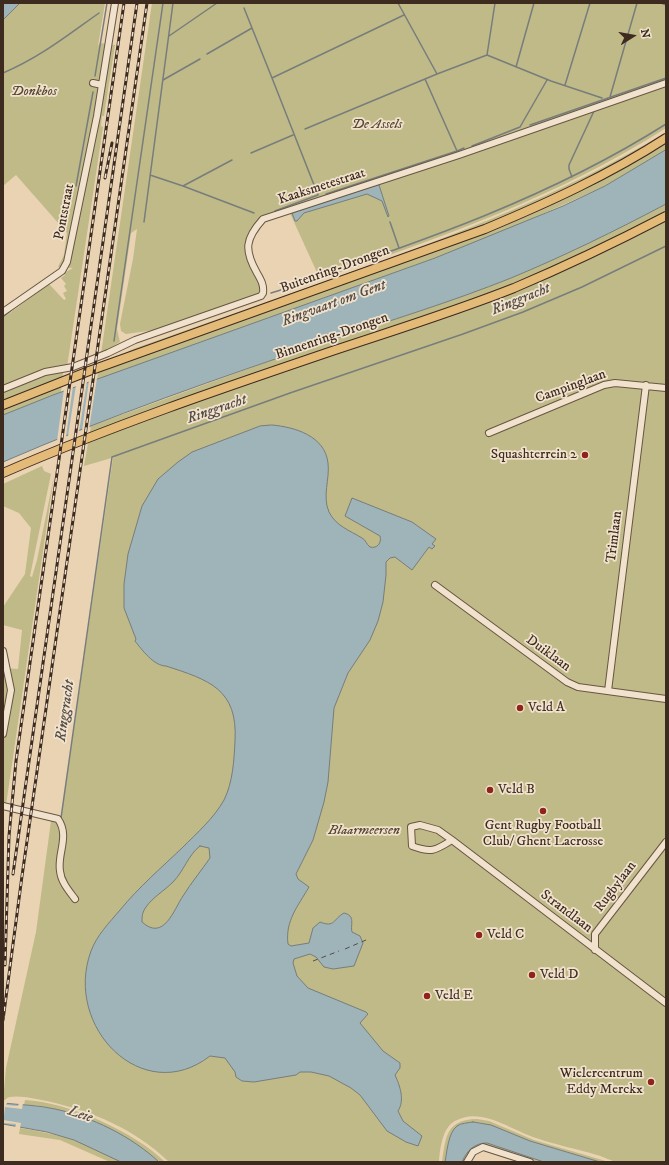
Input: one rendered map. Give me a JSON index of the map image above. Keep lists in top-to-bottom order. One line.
{"streets":{"highway":["Buitenring-Drongen","Binnenring-Drongen"],"street":["Kaaksmetestraat","Pontstraat","Campinglaan","Trimlaan","Duiklaan","Rugbylaan","Strandlaan"]},"crossings":[["Campinglaan","Trimlaan"],["Trimlaan","Duiklaan"],["Rugbylaan","Strandlaan"]],"water":["Ringgracht","Ringvaart om Gent","Leie"],"parks":["Donkbos","De Assels","Blaarmeersen"],"places":["Squashterrein 2","Veld A","Veld B","Gent Rugby Football Club/ Ghent Lacrosse","Veld C","Veld D","Veld E","Wielercentrum Eddy Merckx"],"north":"right"}
